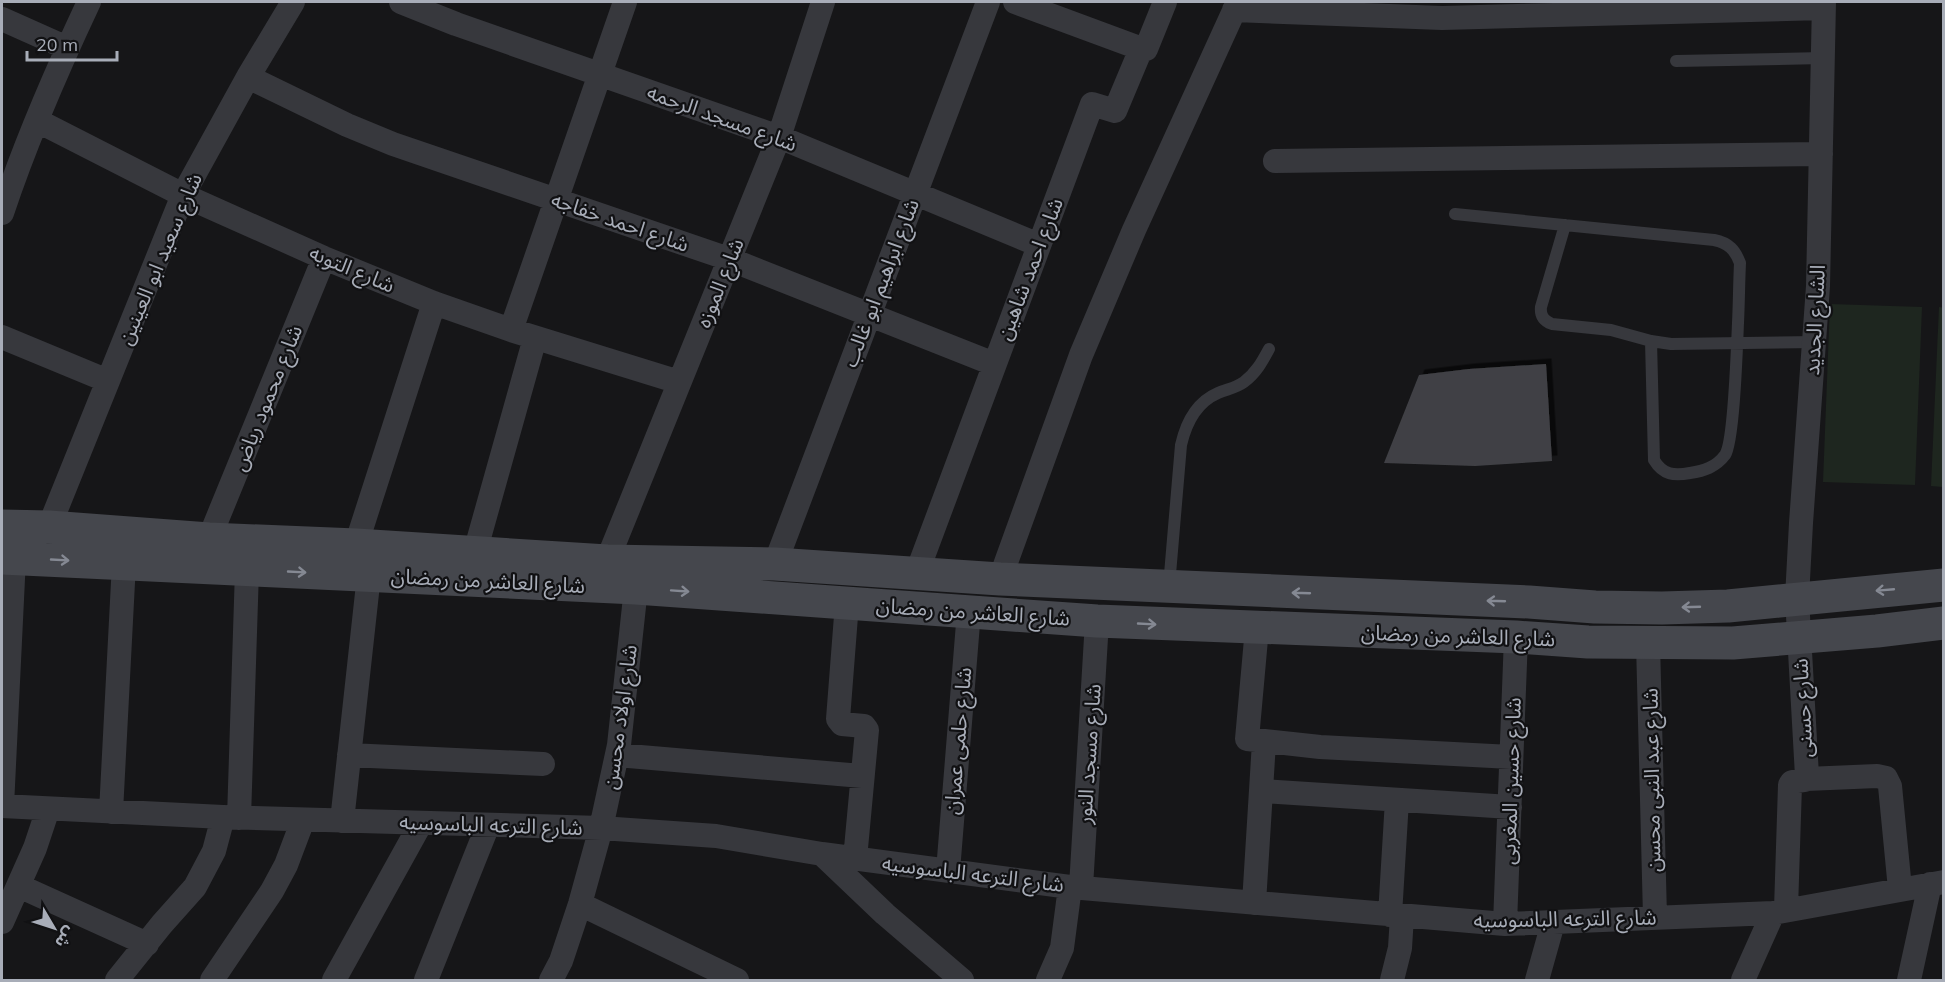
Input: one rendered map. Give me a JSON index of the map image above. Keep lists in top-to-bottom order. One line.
{"streets":{"main road":["شارع العاشر من رمضان"],"street":["شارع مسجد الرحمه","شارع احمد خفاجه","شارع سعيد ابو العينين","شارع التوبه","شارع احمد شاهين","شارع الموزه","شارع ابراهيم ابو غالب","الشارع الجديد","شارع محمود رياض","شارع حسنى","شارع اولاد محسن","شارع حلمى عمران","شارع مسجد النور","شارع عبد النبى محسن","شارع حسين المغربى","شارع الترعه الباسوسيه"]},"crossings":[["شارع مسجد الرحمه","شارع احمد شاهين"],["شارع مسجد الرحمه","شارع الموزه"],["شارع مسجد الرحمه","شارع ابراهيم ابو غالب"],["شارع احمد خفاجه","شارع سعيد ابو العينين"],["شارع احمد خفاجه","شارع احمد شاهين"],["شارع احمد خفاجه","شارع الموزه"],["شارع احمد خفاجه","شارع ابراهيم ابو غالب"],["شارع سعيد ابو العينين","شارع التوبه"],["شارع سعيد ابو العينين","شارع العاشر من رمضان"],["شارع التوبه","شارع الموزه"],["شارع التوبه","شارع محمود رياض"],["شارع احمد شاهين","شارع العاشر من رمضان"],["شارع الموزه","شارع العاشر من رمضان"],["شارع ابراهيم ابو غالب","شارع العاشر من رمضان"],["الشارع الجديد","شارع العاشر من رمضان"],["الشارع الجديد","شارع حسنى"],["شارع محمود رياض","شارع العاشر من رمضان"],["شارع العاشر من رمضان","شارع حسنى"],["شارع العاشر من رمضان","شارع اولاد محسن"],["شارع العاشر من رمضان","شارع حلمى عمران"],["شارع العاشر من رمضان","شارع مسجد النور"],["شارع العاشر من رمضان","شارع عبد النبى محسن"],["شارع العاشر من رمضان","شارع حسين المغربى"],["شارع حسنى","شارع الترعه الباسوسيه"],["شارع اولاد محسن","شارع الترعه الباسوسيه"],["شارع حلمى عمران","شارع الترعه الباسوسيه"],["شارع مسجد النور","شارع الترعه الباسوسيه"],["شارع عبد النبى محسن","شارع الترعه الباسوسيه"],["شارع حسين المغربى","شارع الترعه الباسوسيه"]],"scale_bar":"20 m","north":"bottom right"}
